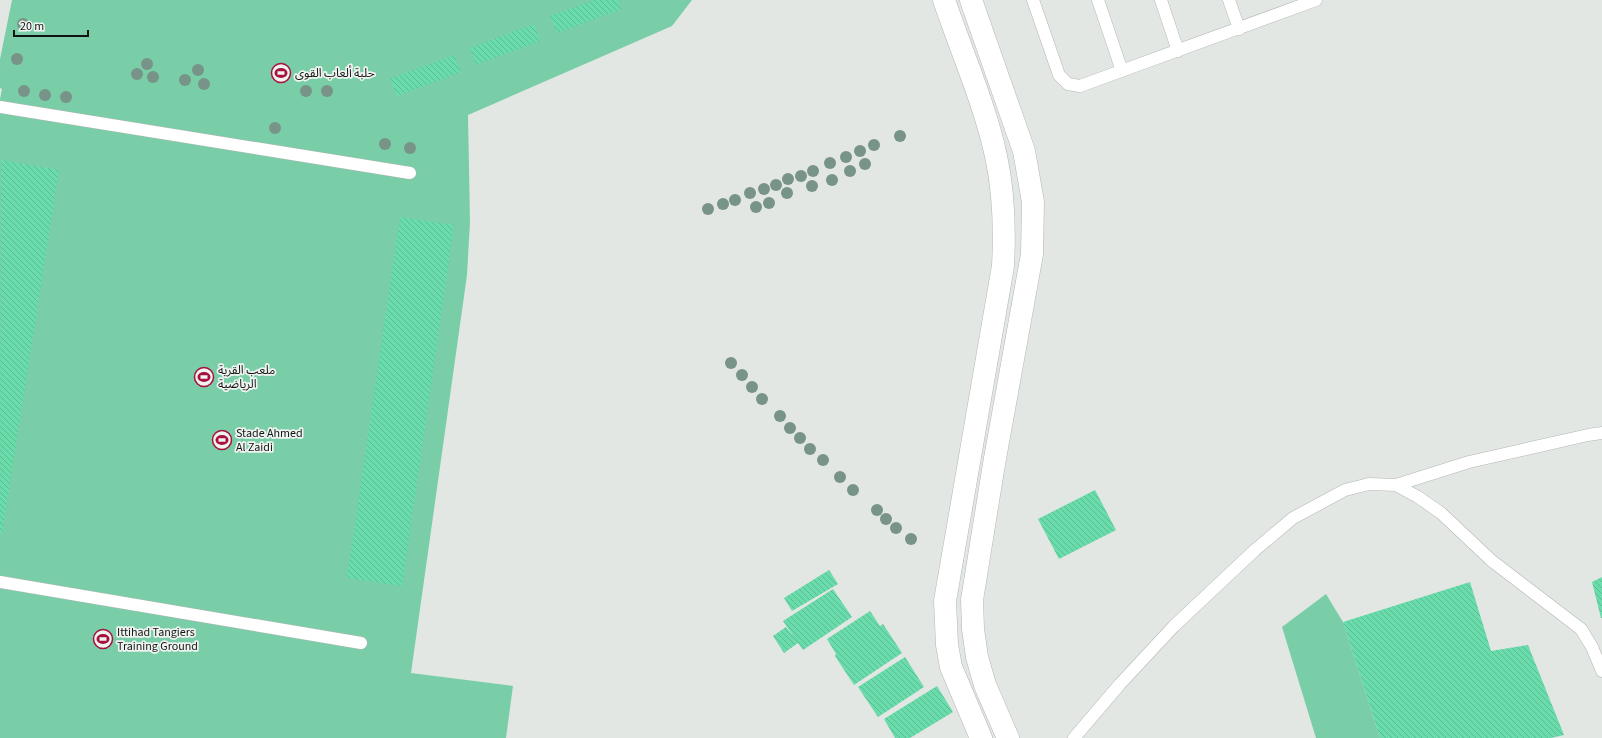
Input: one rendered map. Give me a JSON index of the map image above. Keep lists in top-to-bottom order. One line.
{"places":{"sports":["حلبة ألعاب القوى","ملعب القرية الرياضية","Stade Ahmed Al Zaidi","Ittihad Tangiers Training Ground"]},"scale_bar":"20 m"}
